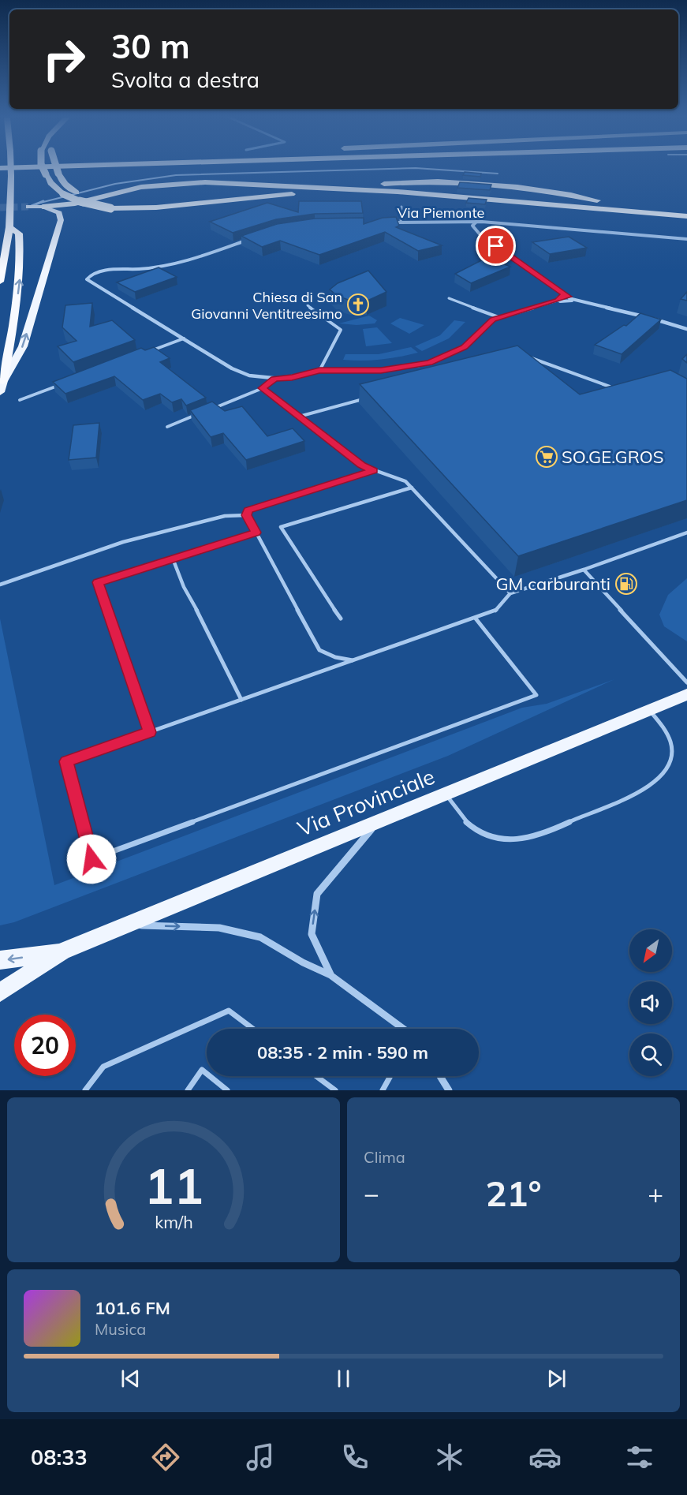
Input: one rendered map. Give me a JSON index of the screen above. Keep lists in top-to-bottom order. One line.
{"streets":{"main road":["Via Provinciale"],"street":["Via Piemonte"]},"places":{"church":["Chiesa di San Giovanni Ventitreesimo"],"supermarket":["SO.GE.GROS"],"fuel station":["GM carburanti"]},"north":"bottom left","page":{"turn":["30 m","Svolta a destra"],"limit":"20","trip":"08:35 · 2 min · 590 m","tile":"Clima","heat":["−","21°","+"],"song":["101.6 FM","Musica"],"tabs":"08:33","gauge":["11","km/h"]}}
